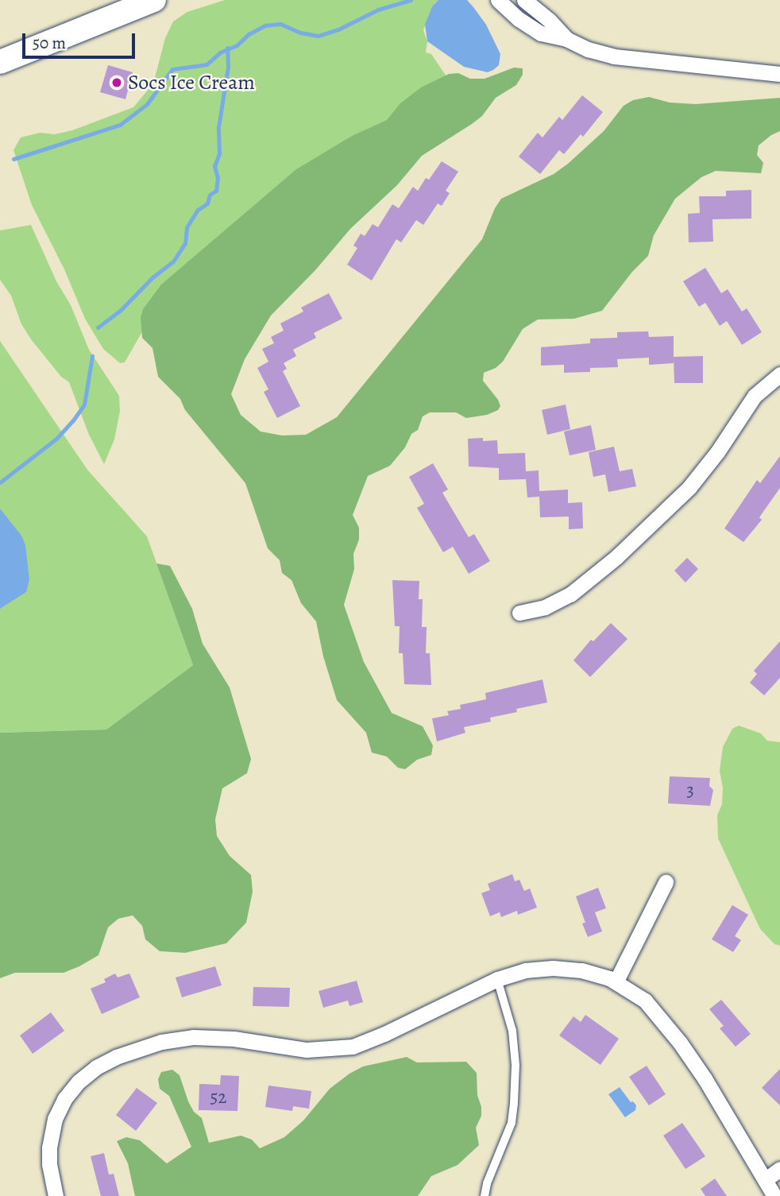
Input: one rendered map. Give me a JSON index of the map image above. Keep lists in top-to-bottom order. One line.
{"places":["Socs Ice Cream"],"house_numbers":["3","52"],"scale_bar":"50 m"}
